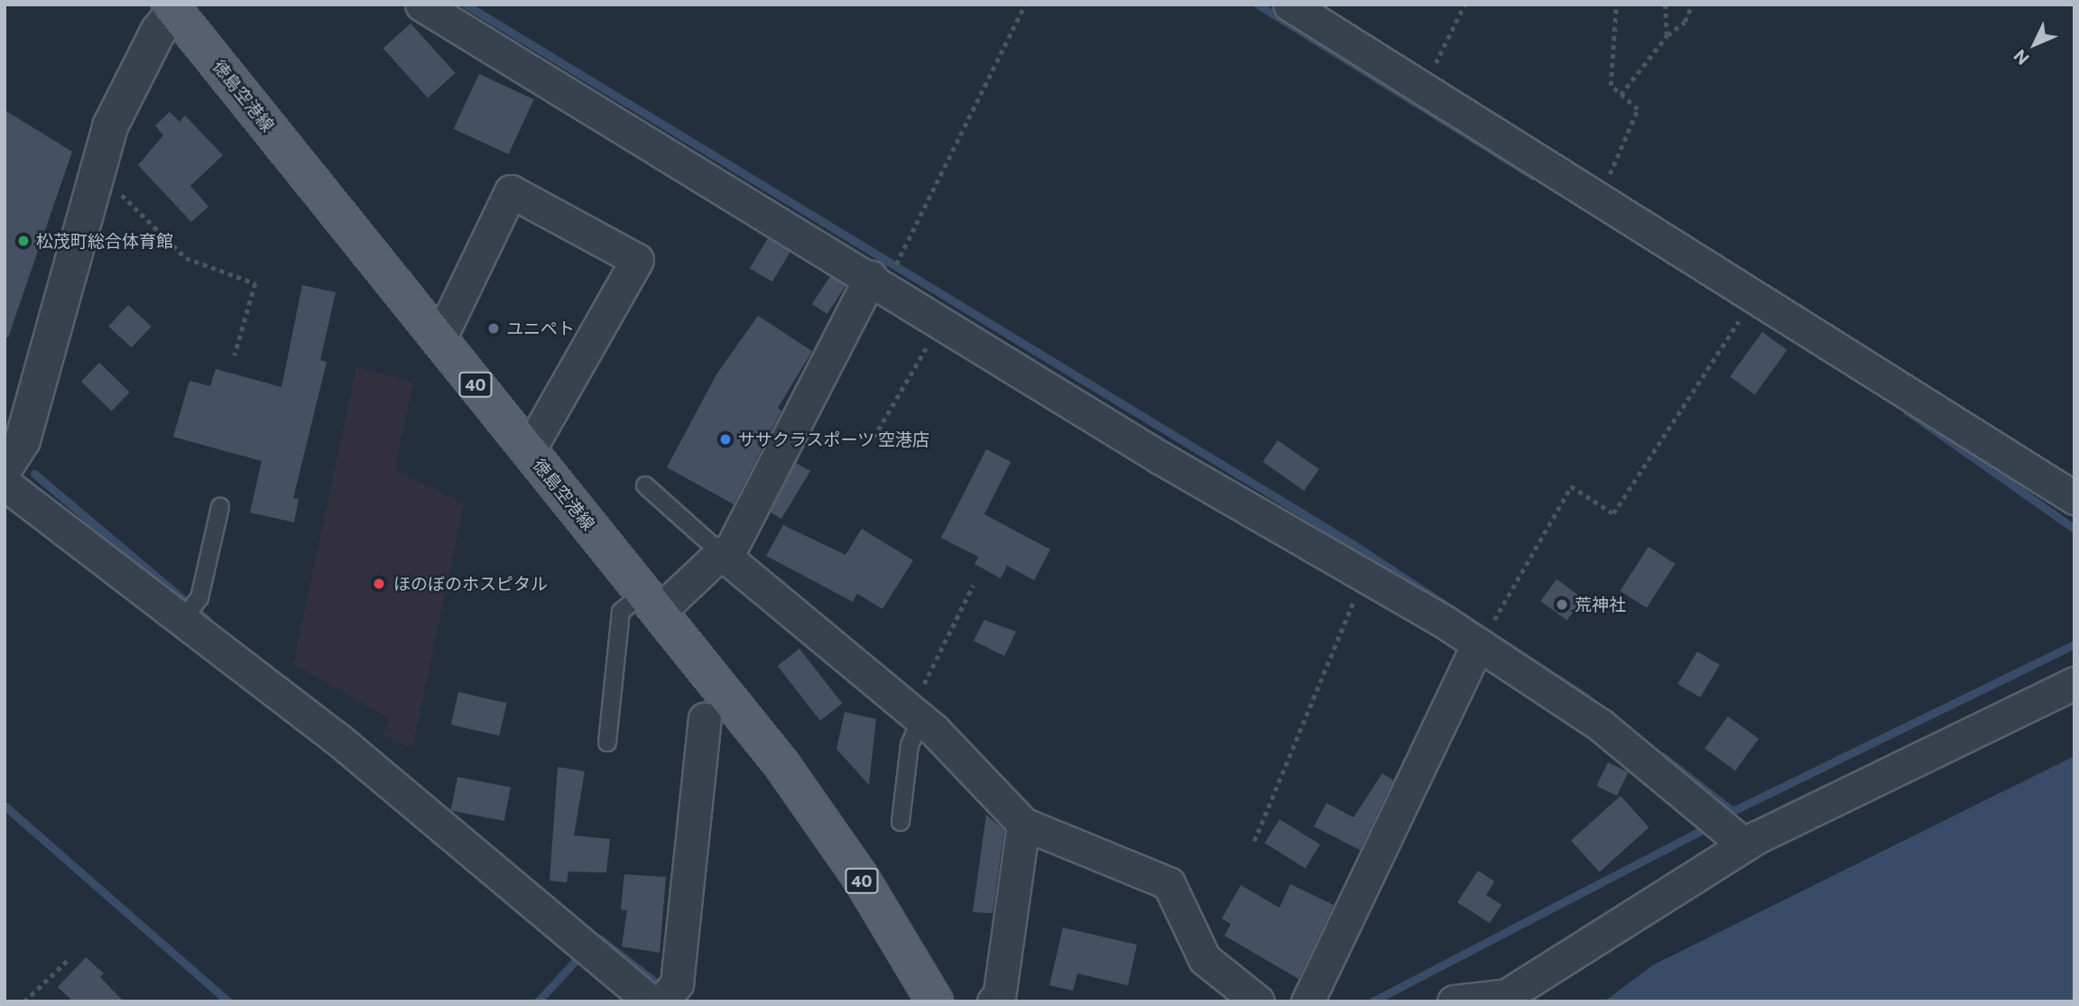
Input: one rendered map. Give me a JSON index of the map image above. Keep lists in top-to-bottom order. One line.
{"streets":{"main road":["徳島空港線","40"]},"places":["松茂町総合体育館","ユニペト","ササクラスポーツ 空港店","ほのぼのホスピタル","荒神社"],"north":"bottom left"}
